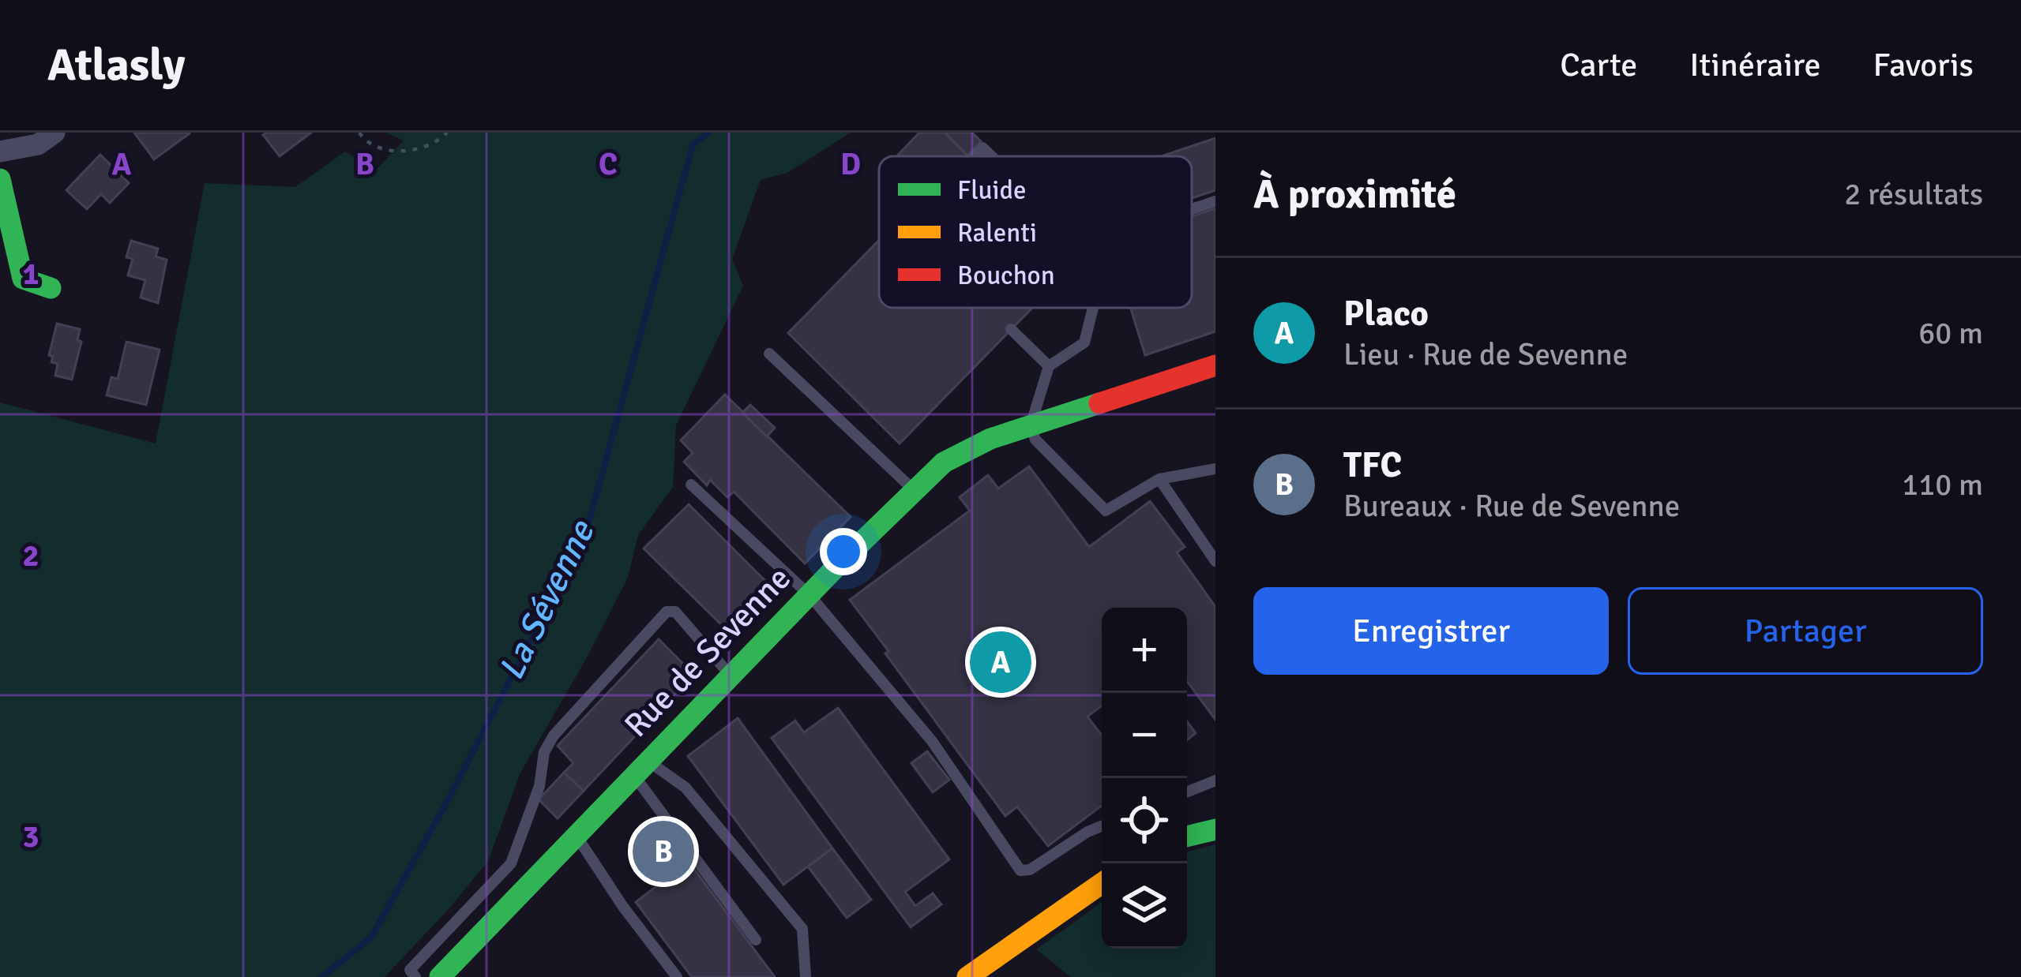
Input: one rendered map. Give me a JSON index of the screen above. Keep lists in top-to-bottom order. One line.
{"streets":{"street":["Rue de Sevenne"]},"water":["La Sévenne"],"legend":["Fluide","Ralenti","Bouchon"],"page":{"header":"Atlasly","nav":["Carte","Itinéraire","Favoris"],"heading":["À proximité","2 résultats"],"list":[{"mark":"A","name":"Placo","note":"Lieu · Rue de Sevenne","value":"60 m"},{"mark":"B","name":"TFC","note":"Bureaux · Rue de Sevenne","value":"110 m"}],"buttons":["Enregistrer","Partager"],"map_buttons":["+","−"],"pins":["A","B"]},"grid":{"columns":["A","B","C","D"],"rows":["1","2","3"]}}
